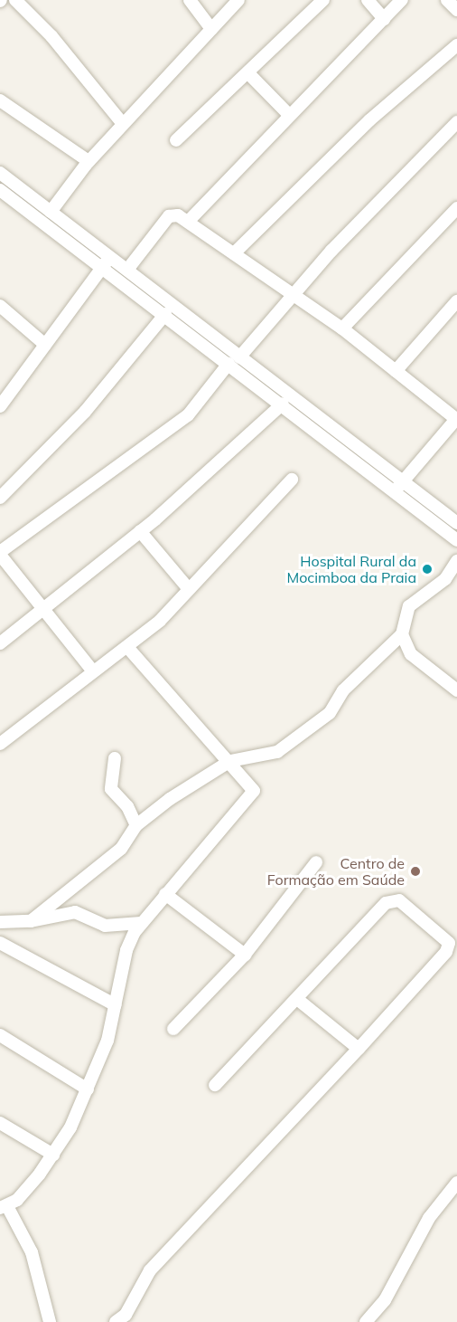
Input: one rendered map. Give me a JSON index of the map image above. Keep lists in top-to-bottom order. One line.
{"places":["Hospital Rural da Mocimboa da Praia","Centro de Formação em Saúde"]}
